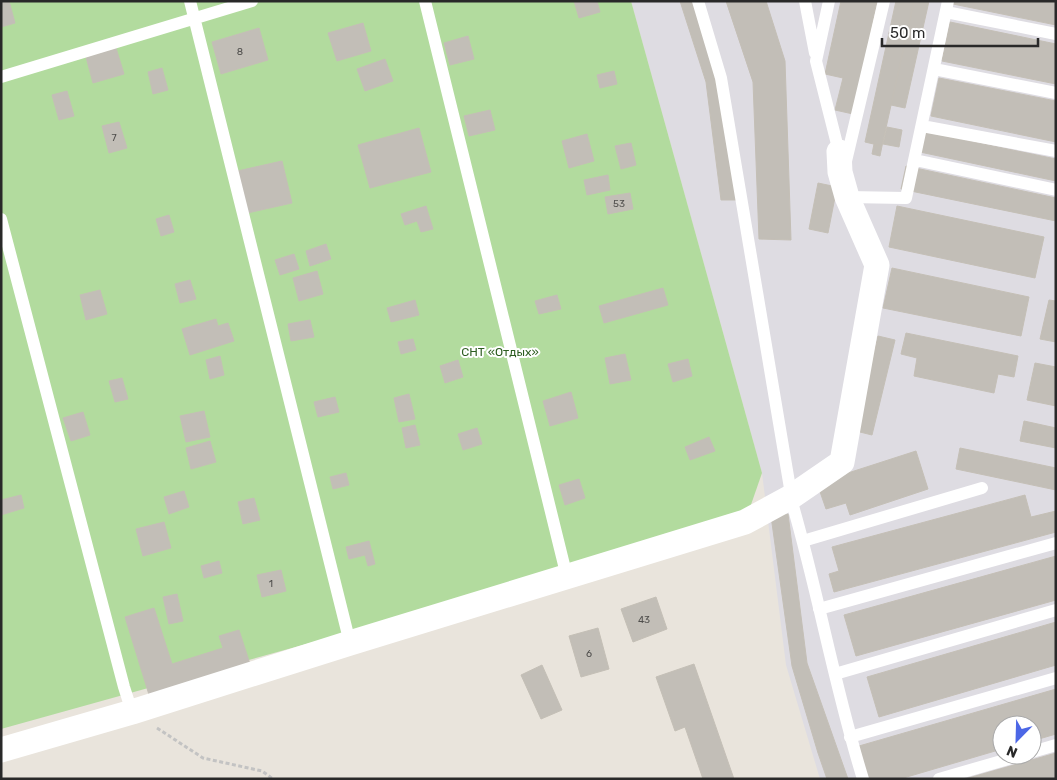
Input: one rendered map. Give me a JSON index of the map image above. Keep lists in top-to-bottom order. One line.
{"parks":["СНТ «Отдых»"],"house_numbers":["8","7","53","1","43","6"],"scale_bar":"50 m","north":"bottom left"}
